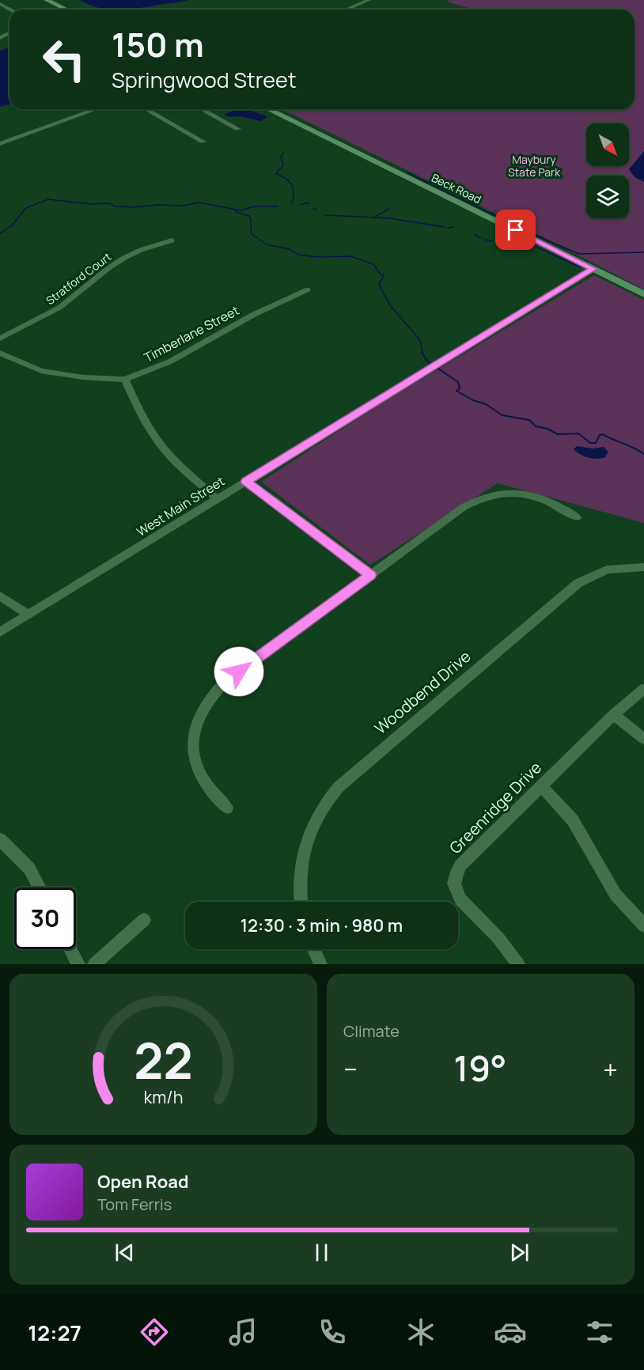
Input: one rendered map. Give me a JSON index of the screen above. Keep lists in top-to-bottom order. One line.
{"streets":{"main road":["Beck Road"],"street":["Stratford Court","Timberlane Street","West Main Street","Woodbend Drive","Greenridge Drive"]},"crossings":[["Beck Road","West Main Street"]],"parks":["Maybury State Park"],"north":"bottom right","page":{"turn":["150 m","Springwood Street"],"limit":"30","trip":"12:30 · 3 min · 980 m","tile":"Climate","heat":["−","19°","+"],"song":["Open Road","Tom Ferris"],"tabs":"12:27","gauge":["22","km/h"]}}
